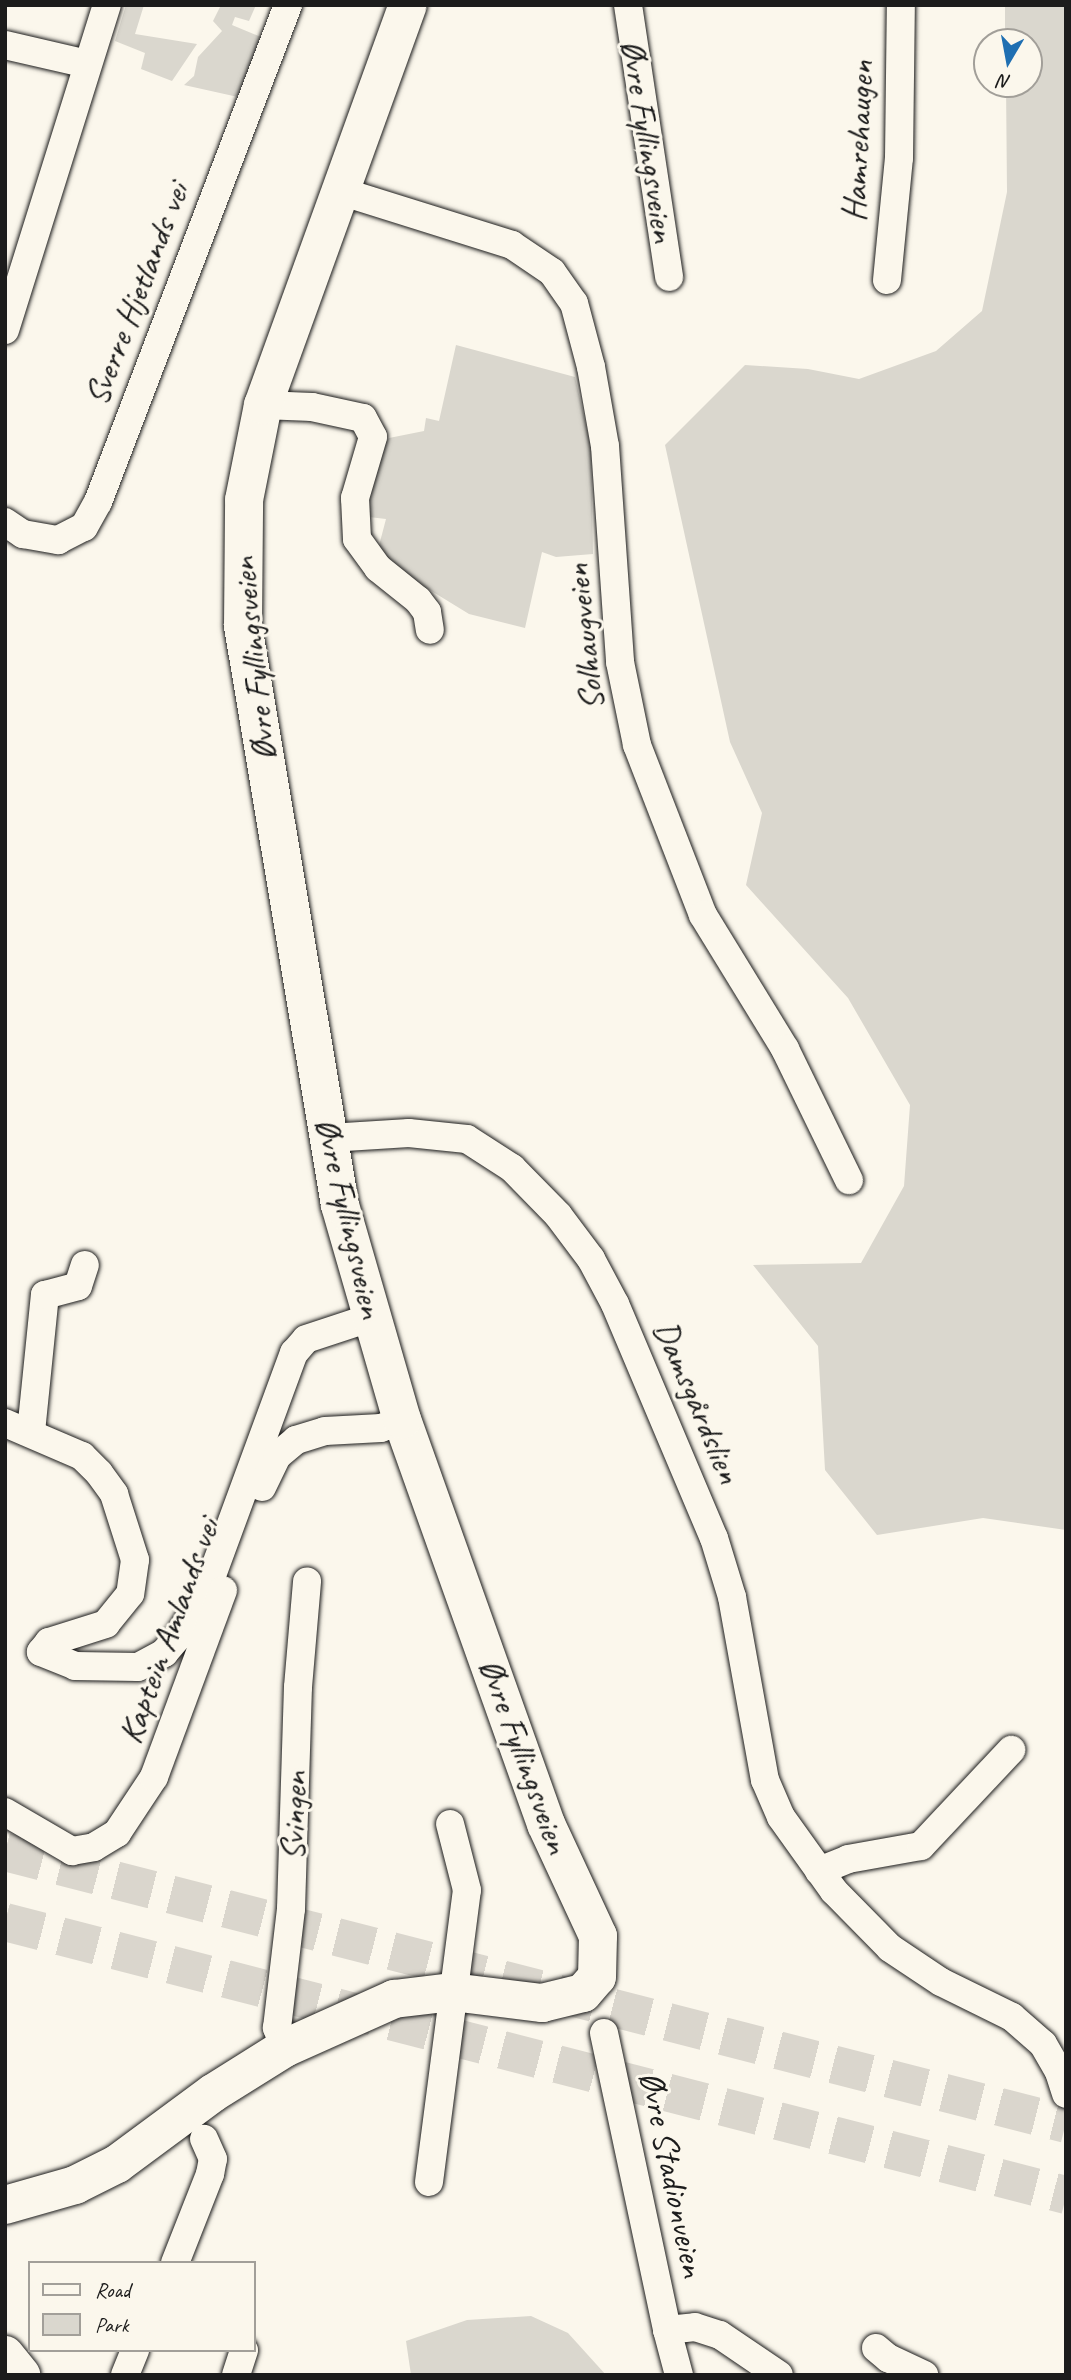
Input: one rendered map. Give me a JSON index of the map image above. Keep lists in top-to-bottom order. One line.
{"streets":{"main road":["Øvre Fyllingsveien"],"street":["Hamrehaugen","Sverre Hjetlands vei","Solhaugveien","Damsgårdslien","Kaptein Amlands vei","Svingen","Øvre Stadionveien"]},"crossings":[["Øvre Fyllingsveien","Solhaugveien"],["Øvre Fyllingsveien","Damsgårdslien"],["Øvre Fyllingsveien","Kaptein Amlands vei"]],"legend":["Road","Park"],"north":"bottom"}
